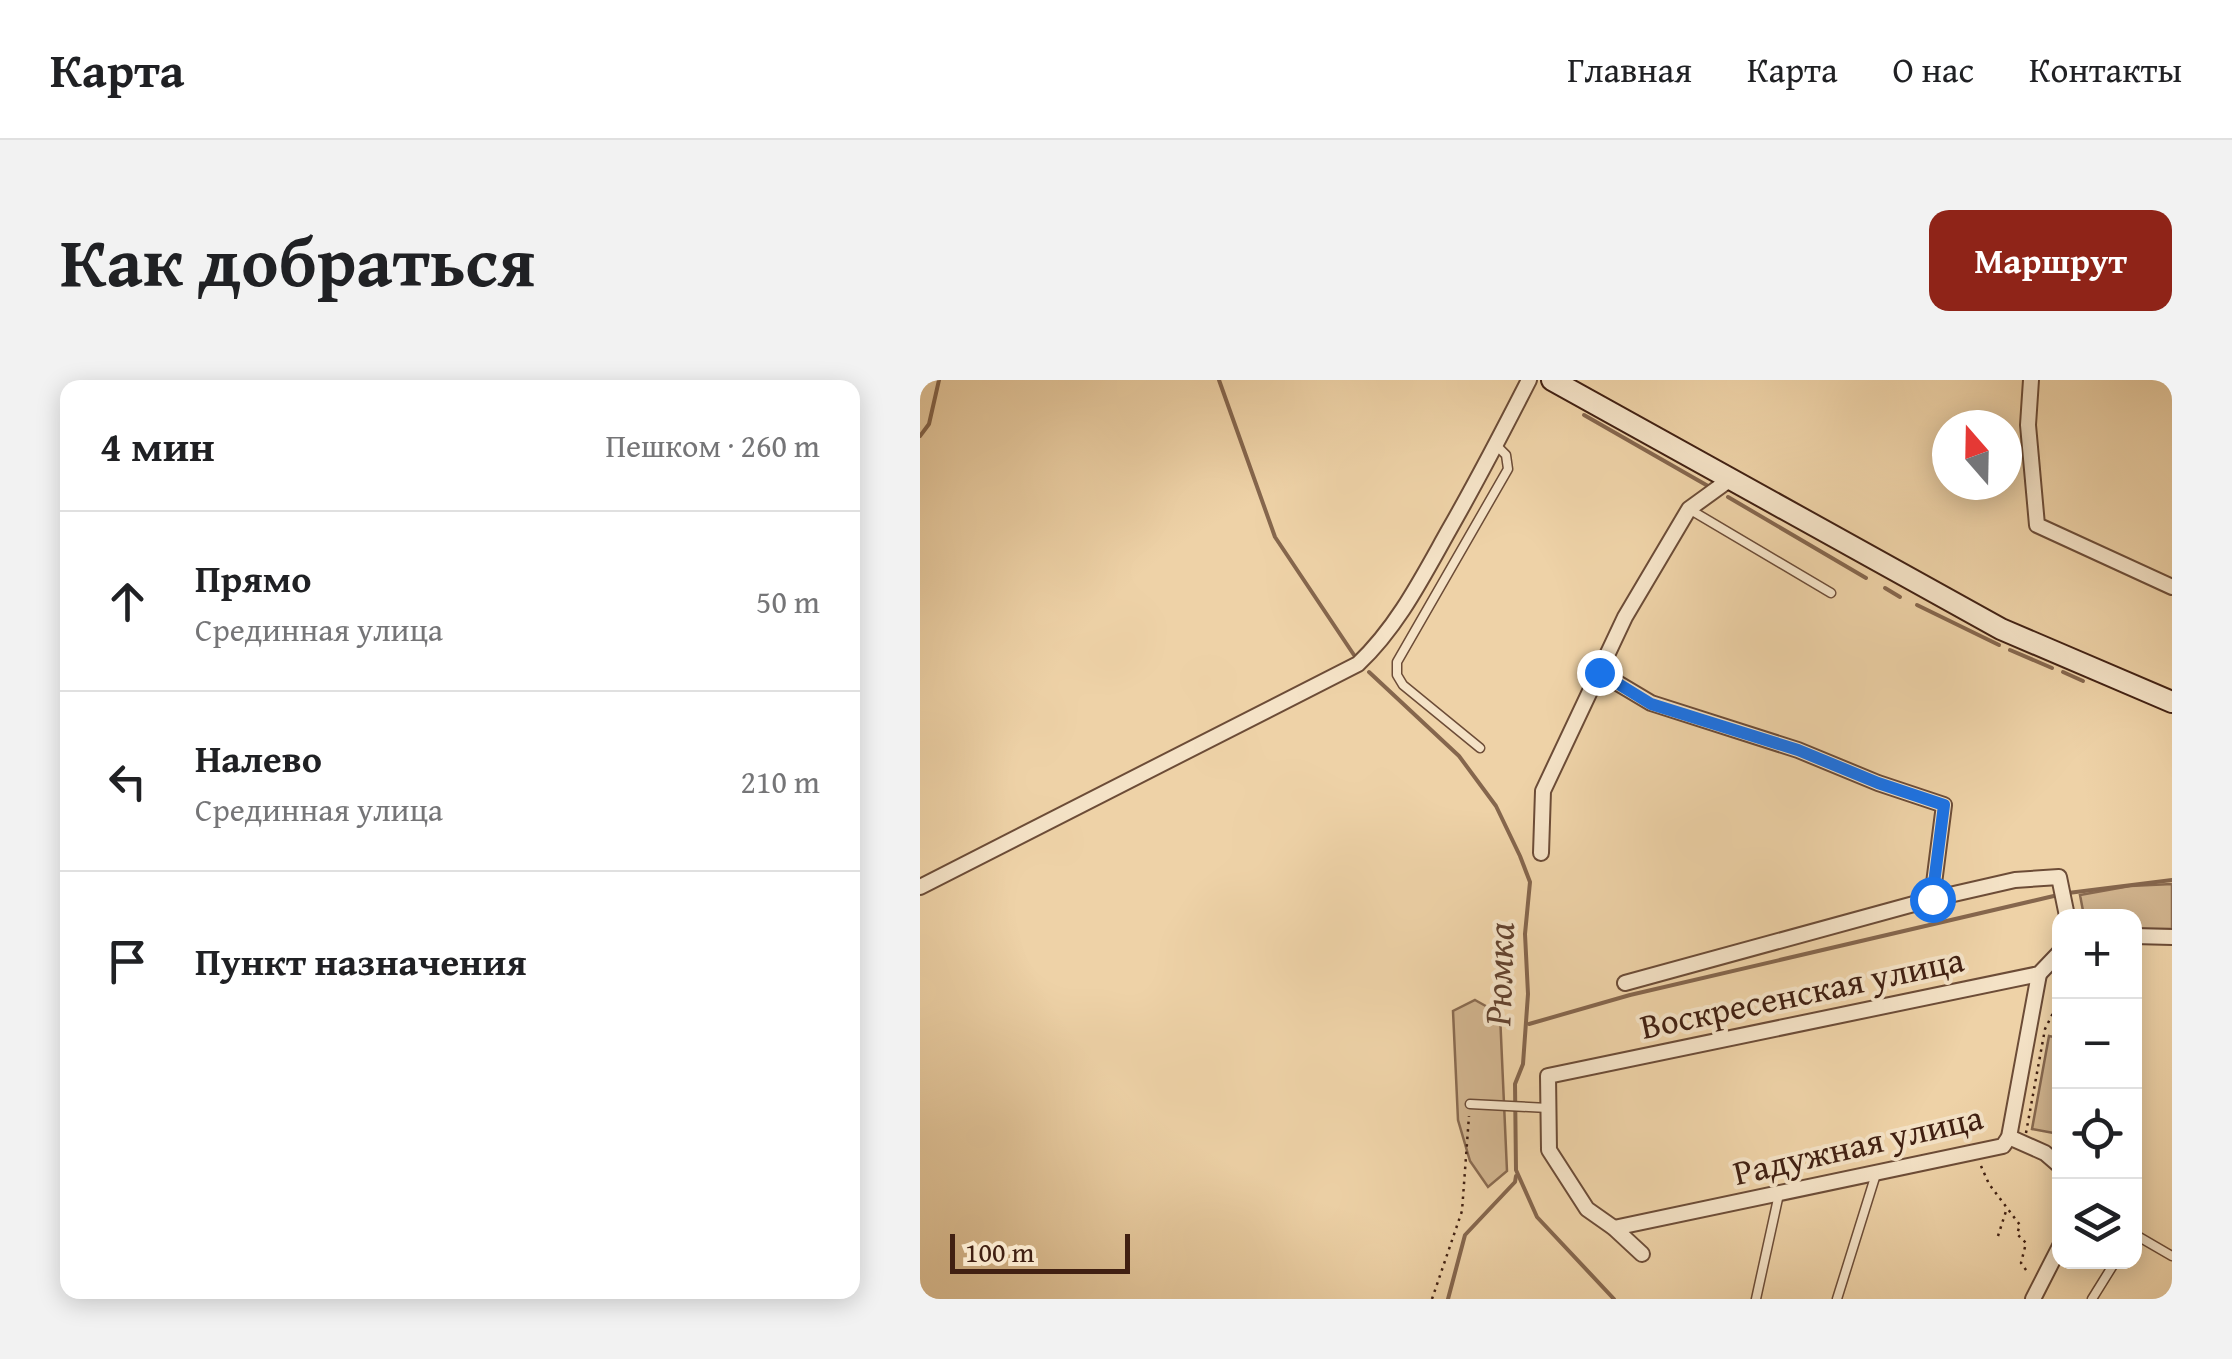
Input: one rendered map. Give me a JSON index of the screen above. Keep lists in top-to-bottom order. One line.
{"streets":{"street":["Воскресенская улица","Радужная улица"]},"crossings":[["Воскресенская улица","Радужная улица"]],"water":["Рюмка"],"scale_bar":"100 m","north":"top","page":{"header":"Карта","nav":["Главная","Карта","О нас","Контакты"],"title":"Как добраться","buttons":"Маршрут","heading":["4 мин","Пешком · 260 m"],"list":[["Прямо","Срединная улица","50 m"],["Налево","Срединная улица","210 m"],"Пункт назначения"],"map_buttons":["+","−"],"scale":"100 m"}}
